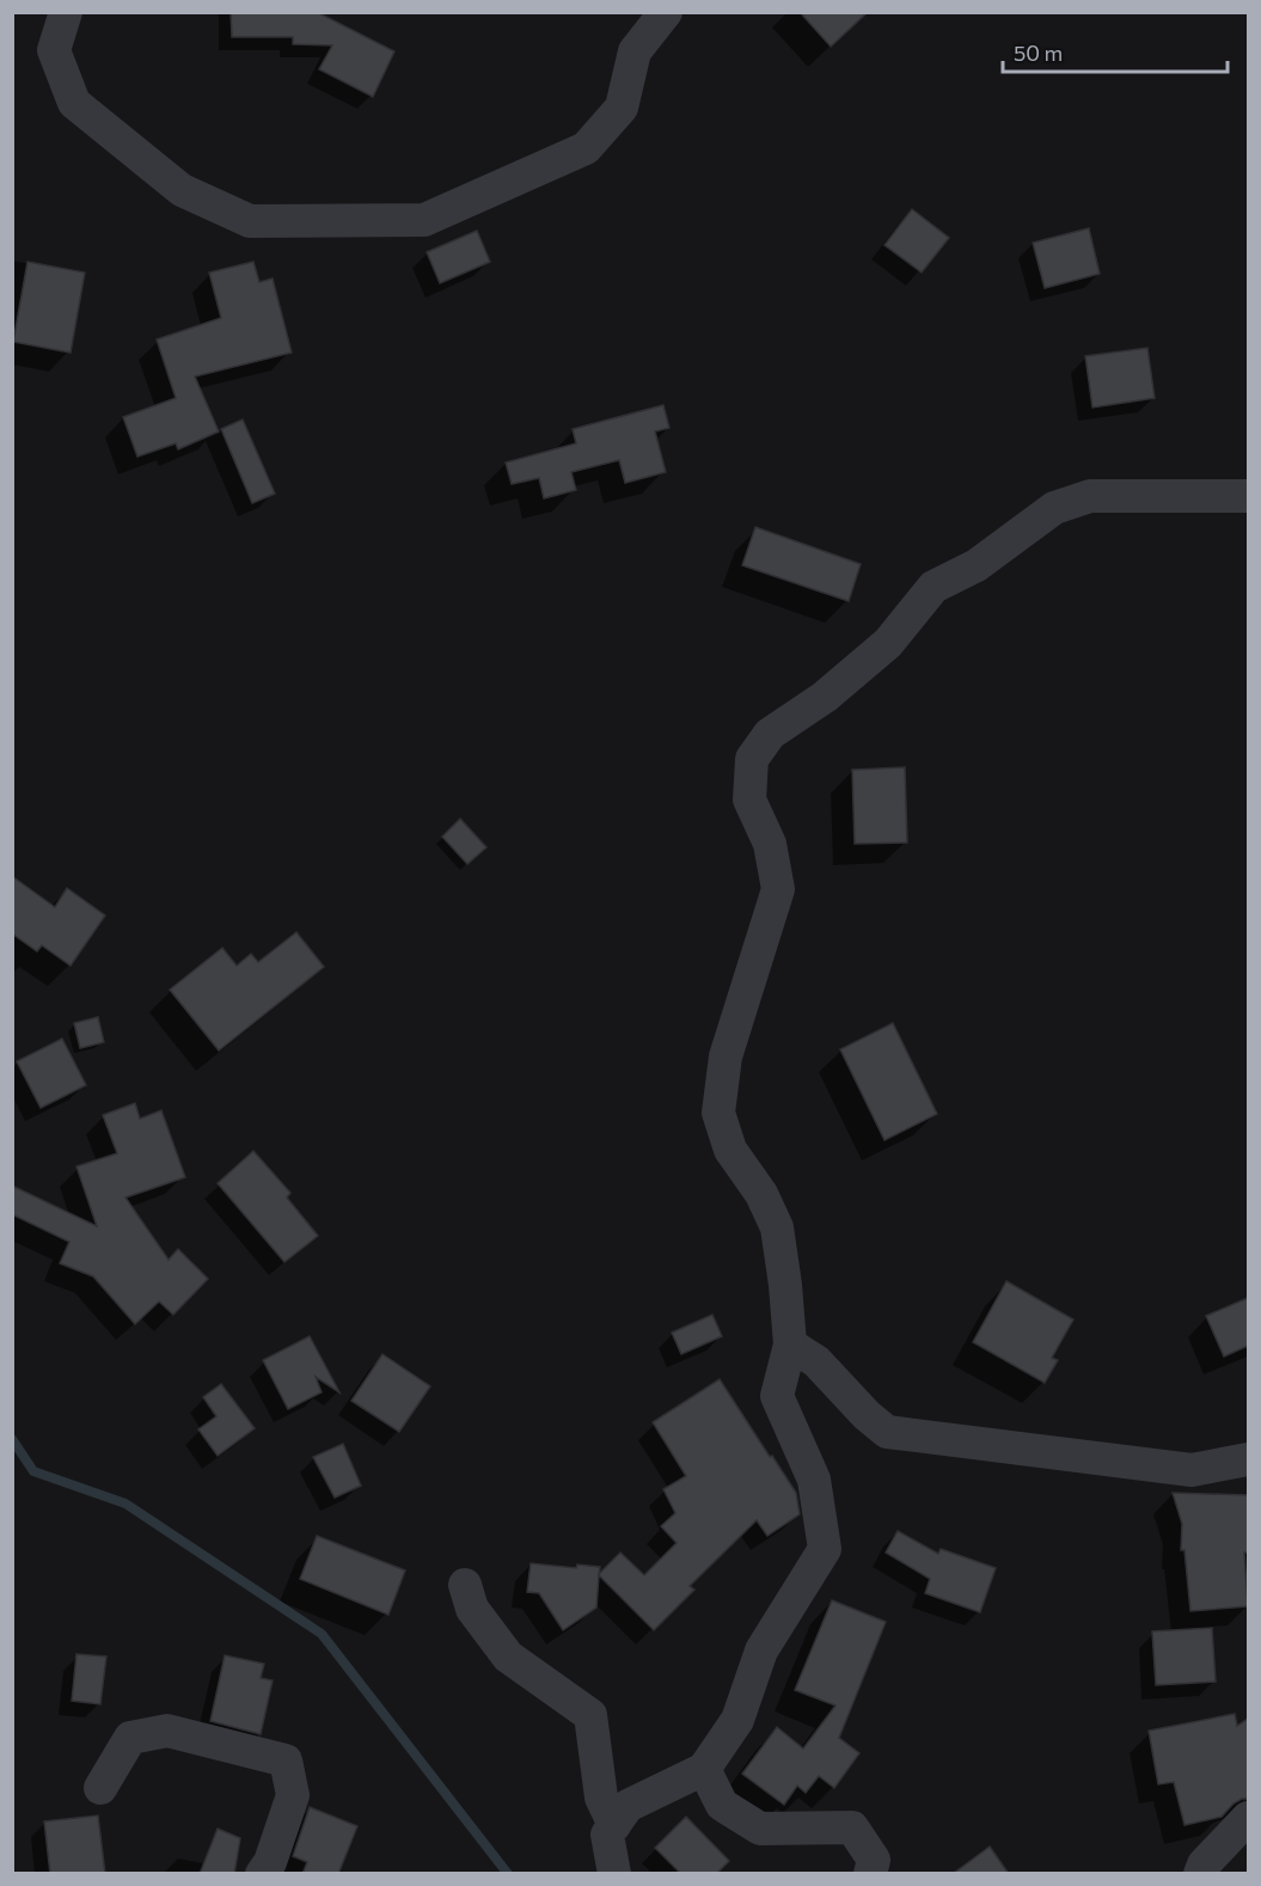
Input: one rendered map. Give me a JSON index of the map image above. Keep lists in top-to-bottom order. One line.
{"scale_bar":"50 m"}
